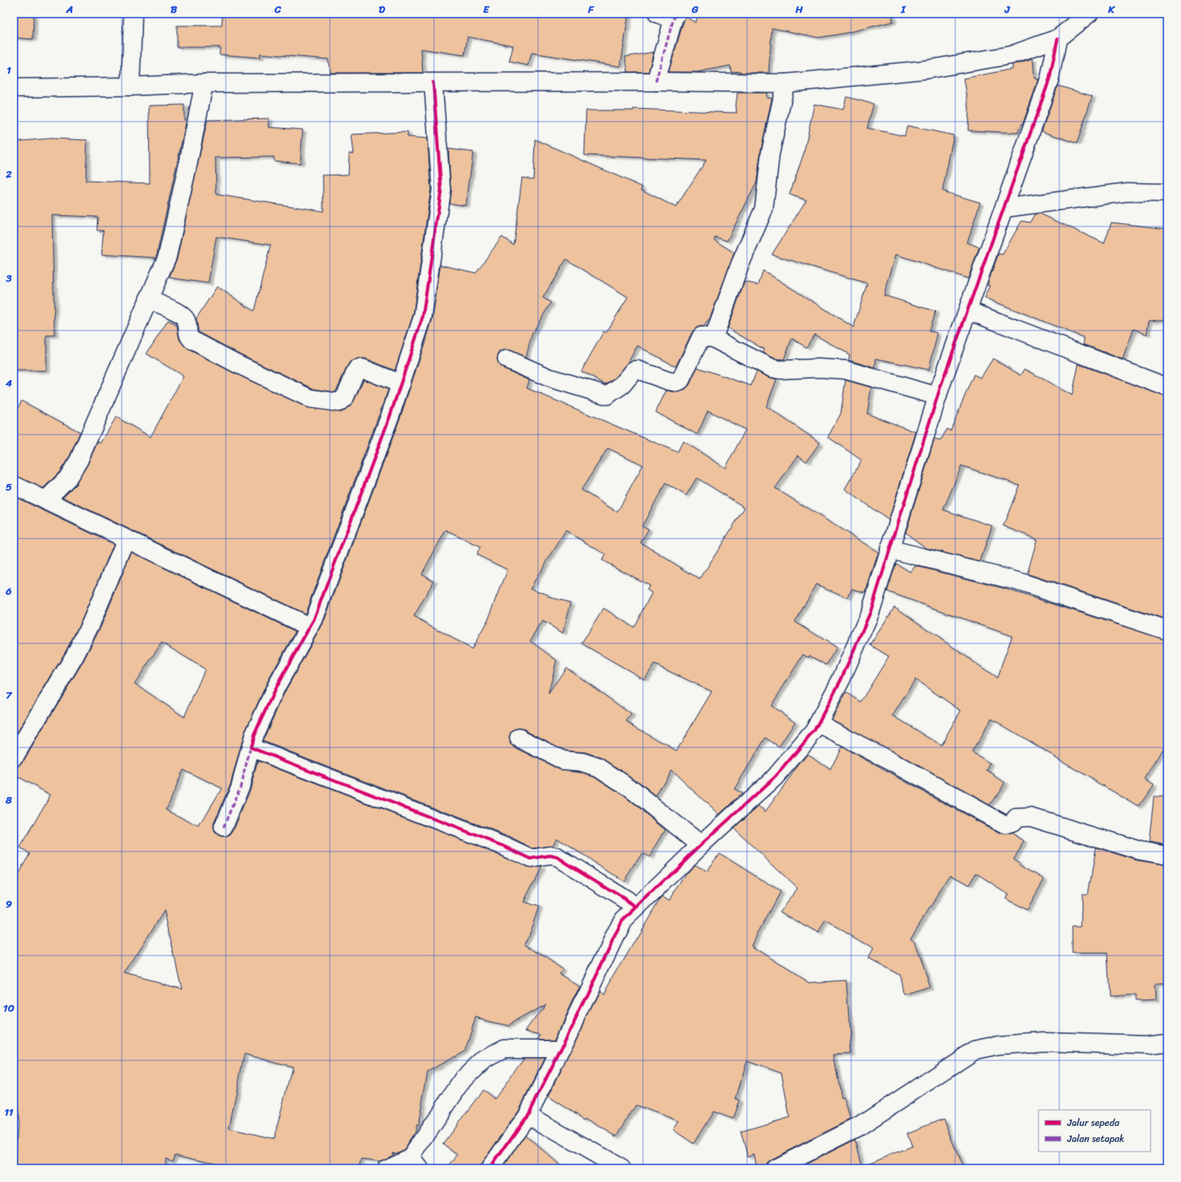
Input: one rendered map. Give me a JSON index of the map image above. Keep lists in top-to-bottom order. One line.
{"legend":["Jalur sepeda","Jalan setapak"],"grid":{"columns":["A","B","C","D","E","F","G","H","I","J","K"],"rows":["1","2","3","4","5","6","7","8","9","10","11"]}}
